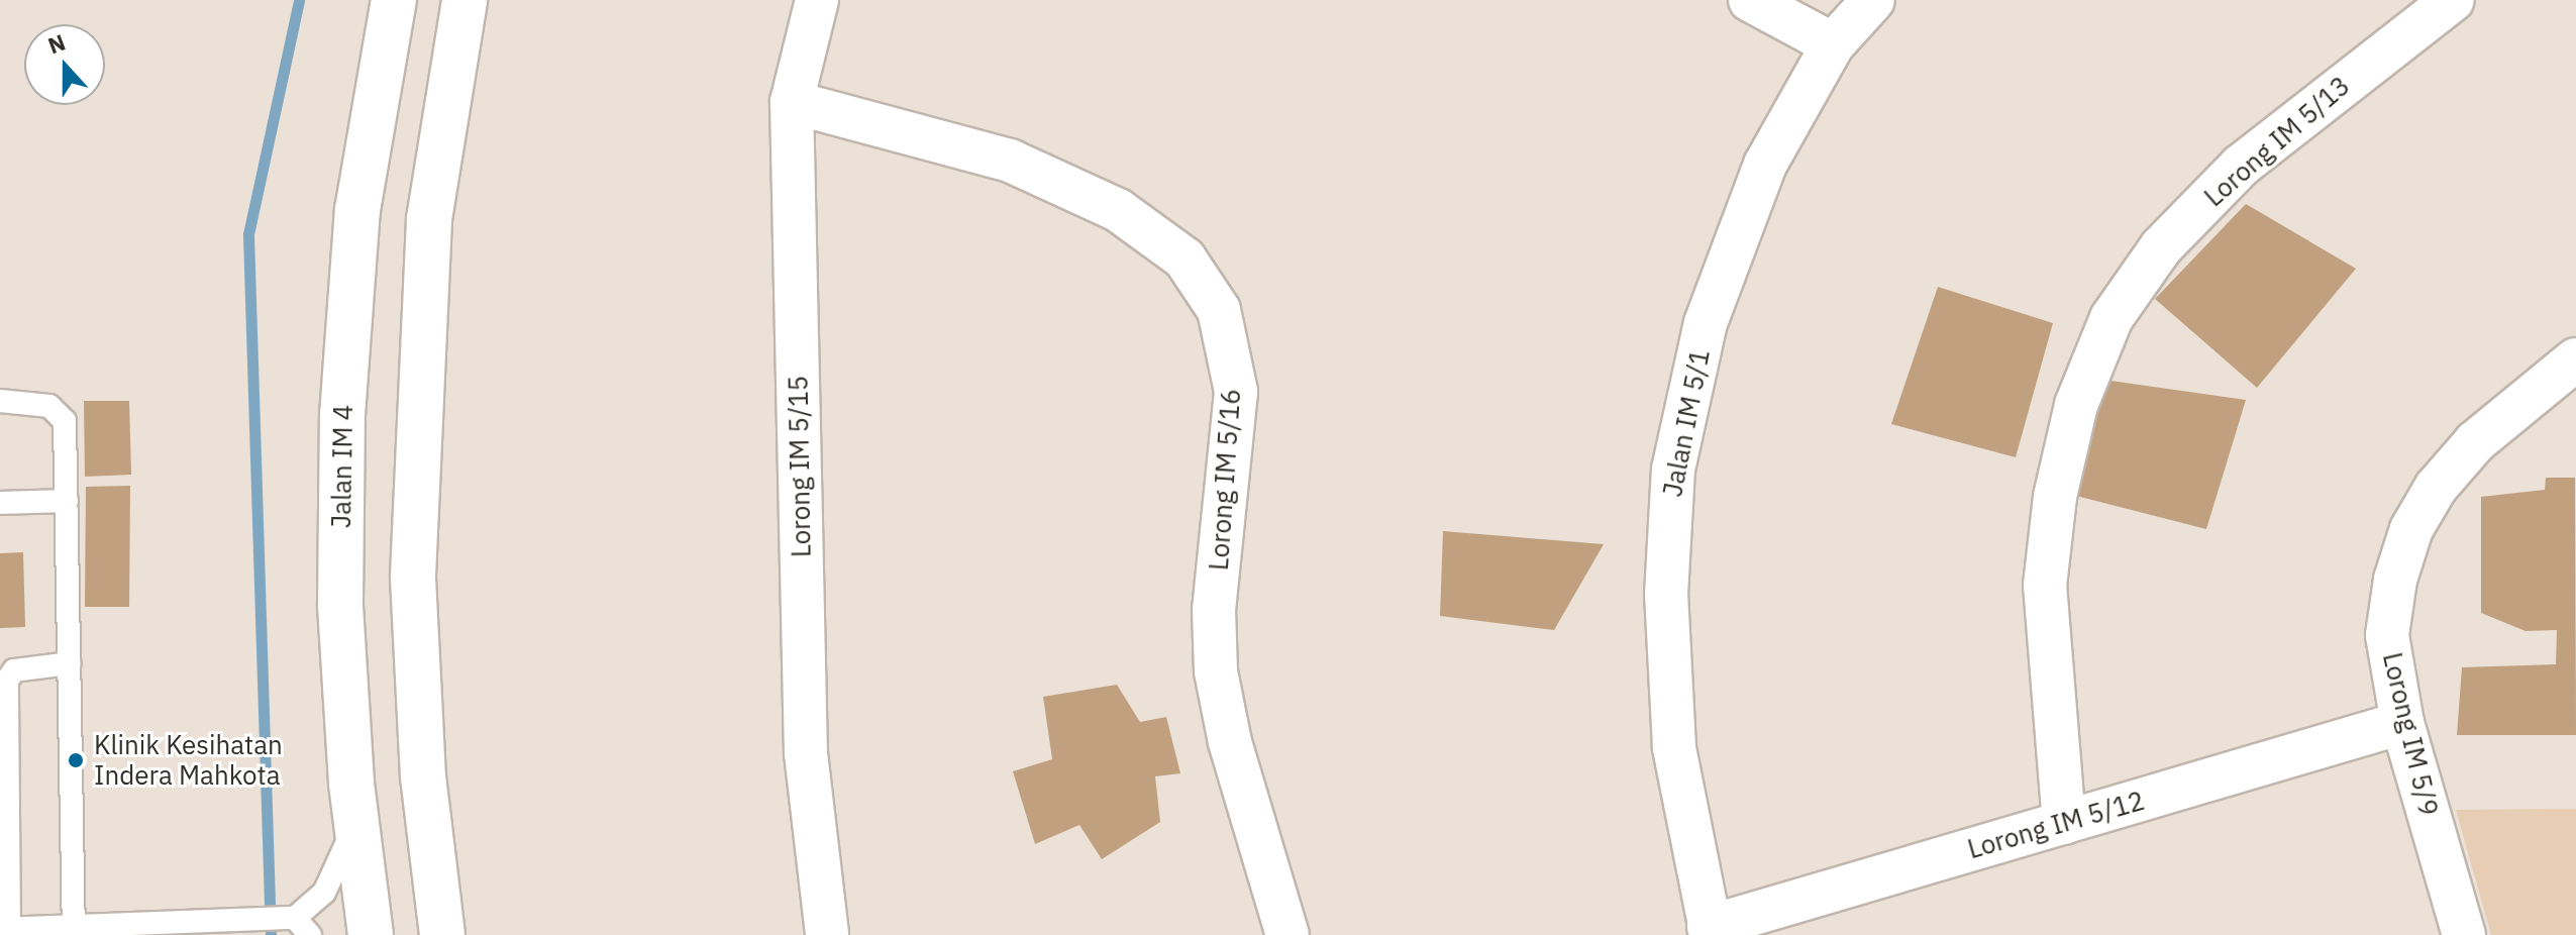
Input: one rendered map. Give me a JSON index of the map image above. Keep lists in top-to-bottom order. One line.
{"streets":{"street":["Lorong IM 5/13","Jalan IM 5/1","Jalan IM 4","Lorong IM 5/15","Lorong IM 5/16","Lorong IM 5/9","Lorong IM 5/12"]},"crossings":[["Lorong IM 5/13","Lorong IM 5/12"],["Jalan IM 5/1","Lorong IM 5/12"],["Lorong IM 5/15","Lorong IM 5/16"],["Lorong IM 5/9","Lorong IM 5/12"]],"places":["Klinik Kesihatan Indera Mahkota"],"north":"top"}
